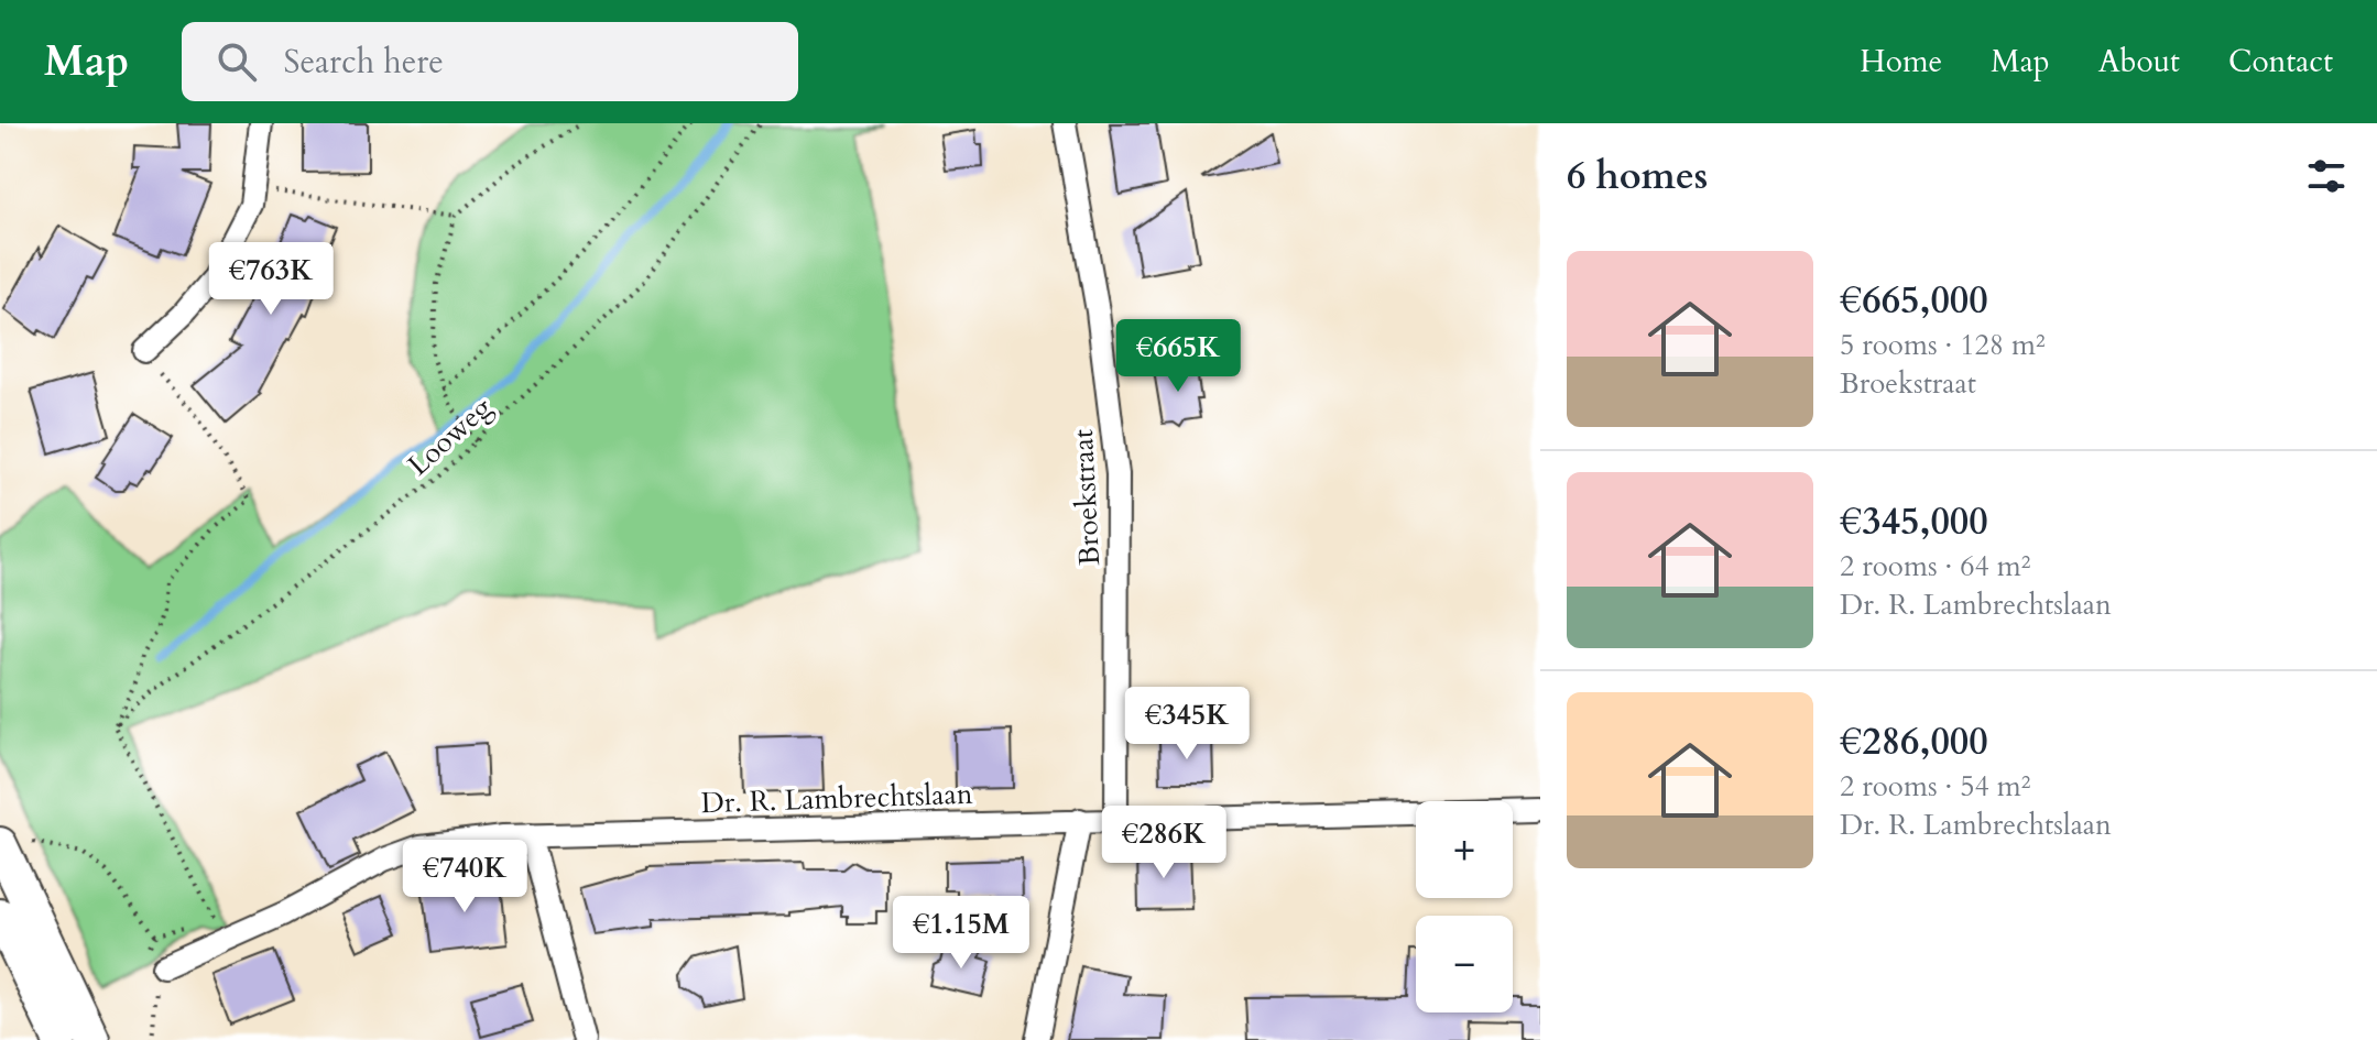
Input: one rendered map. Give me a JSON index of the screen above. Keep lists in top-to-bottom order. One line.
{"streets":{"street":["Broekstraat","Dr. R. Lambrechtslaan"],"path":["Looweg"]},"crossings":[["Broekstraat","Dr. R. Lambrechtslaan"]],"page":{"header":"Map","search":"Search here","nav":["Home","Map","About","Contact"],"heading":"6 homes","list":[{"name":"€665,000","note":"5 rooms · 128 m² · Broekstraat"},{"name":"€345,000","note":"2 rooms · 64 m² · Dr. R. Lambrechtslaan"},{"name":"€286,000","note":"2 rooms · 54 m² · Dr. R. Lambrechtslaan"}],"price":["€763K","€665K","€345K","€286K","€740K","€1.15M"],"map_buttons":["+","−"]}}
